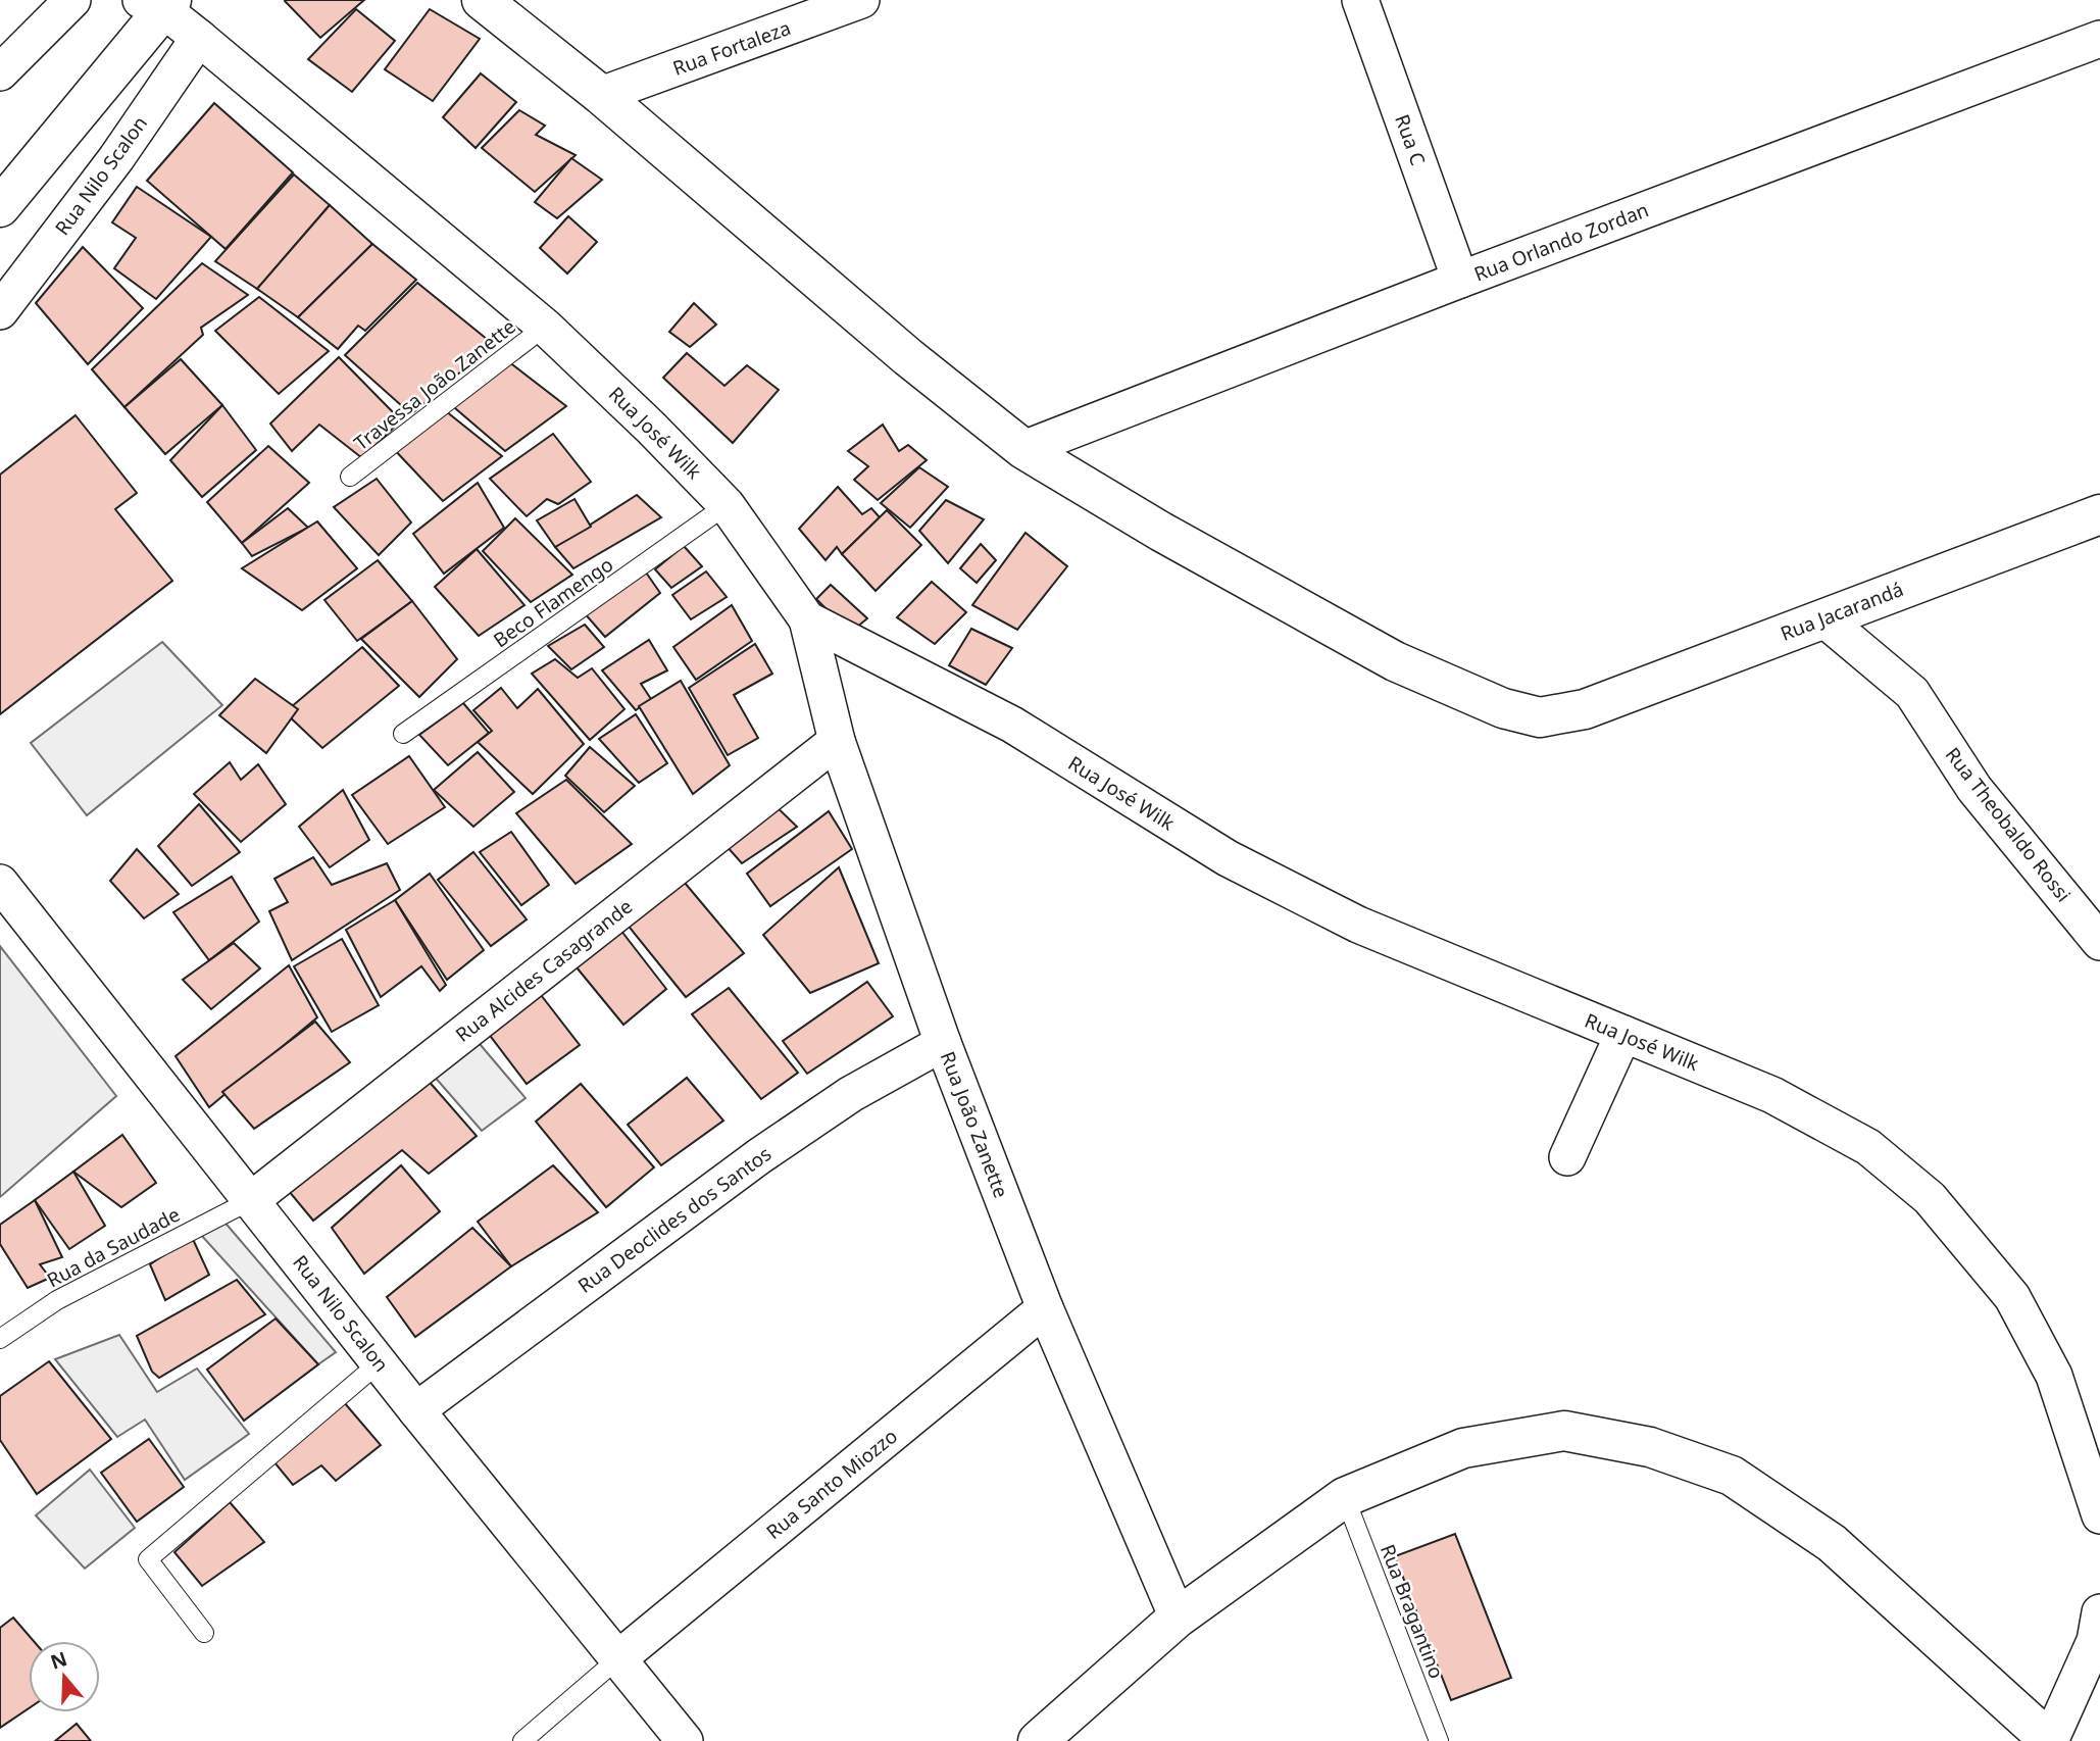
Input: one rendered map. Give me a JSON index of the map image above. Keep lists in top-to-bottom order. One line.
{"streets":{"street":["Rua Fortaleza","Rua C","Rua Nilo Scalon","Rua Orlando Zordan","Rua José Wilk","Rua Jacarandá","Rua Theobaldo Rossi","Rua Alcides Casagrande","Rua João Zanette","Rua Deoclides dos Santos","Rua Santo Miozzo"],"lane":["Travessa João Zanette","Beco Flamengo","Rua da Saudade","Rua Bragantino"]},"crossings":[["Rua Fortaleza","Rua Jacarandá"],["Rua C","Rua Orlando Zordan"],["Rua Nilo Scalon","Rua José Wilk"],["Rua Nilo Scalon","Rua Alcides Casagrande"],["Rua Nilo Scalon","Rua Deoclides dos Santos"],["Rua Nilo Scalon","Rua da Saudade"],["Rua Nilo Scalon","Rua Santo Miozzo"],["Rua Orlando Zordan","Rua Jacarandá"],["Travessa João Zanette","Rua José Wilk"],["Rua José Wilk","Beco Flamengo"],["Rua José Wilk","Rua João Zanette"],["Rua Jacarandá","Rua Theobaldo Rossi"],["Rua Alcides Casagrande","Rua João Zanette"],["Rua Alcides Casagrande","Rua da Saudade"],["Rua João Zanette","Rua Deoclides dos Santos"],["Rua João Zanette","Rua Santo Miozzo"]],"north":"top"}
